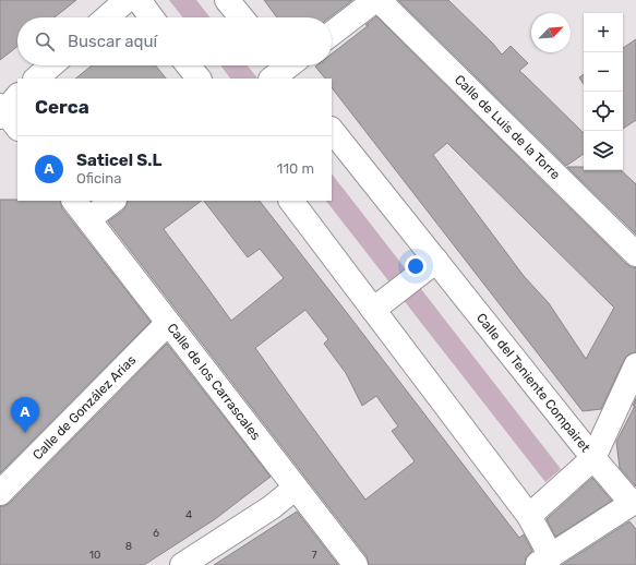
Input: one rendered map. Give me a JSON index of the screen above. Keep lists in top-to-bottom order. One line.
{"streets":{"street":["Calle de Luis de la Torre","Calle de los Carrascales","Calle del Teniente Compairet","Calle de González Arias"]},"crossings":[["Calle de los Carrascales","Calle de González Arias"]],"house_numbers":["4","6","8","10","7"],"north":"top right","page":{"map_buttons":["+","−"],"search":"Buscar aquí","heading":"Cerca","list":[{"mark":"A","name":"Saticel S.L","note":"Oficina","value":"110 m"}],"pins":"A"}}
